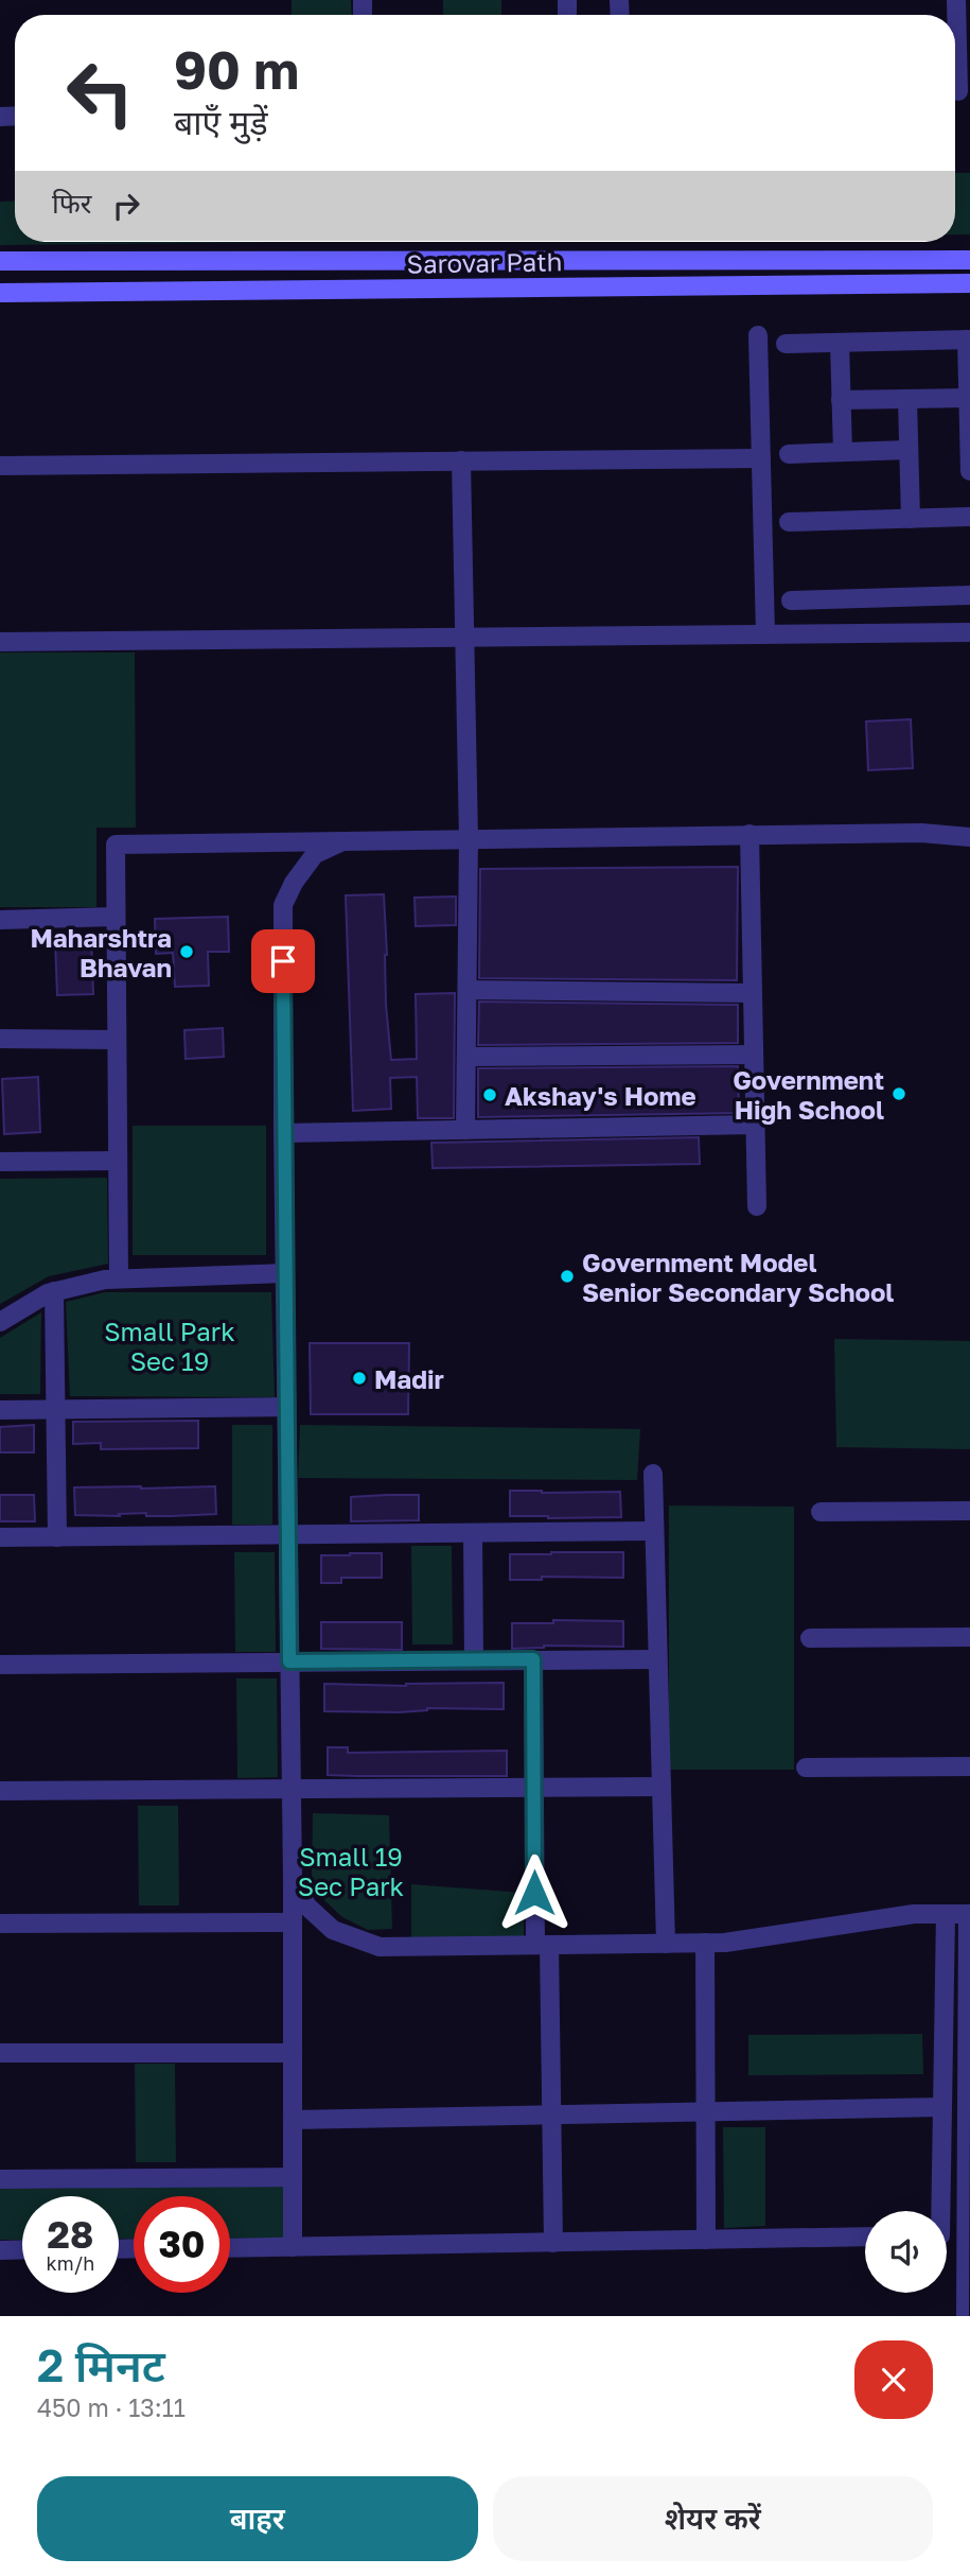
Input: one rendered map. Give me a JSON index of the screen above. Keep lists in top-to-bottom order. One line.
{"streets":{"main road":["Sarovar Path"]},"parks":["Small Park Sec 19","Small 19 Sec Park"],"places":["Maharshtra Bhavan","Government High School","Akshay's Home","Government Model Senior Secondary School","Madir"],"page":{"turn":["90 m","बाएँ मुड़ें"],"then":"फिर","speed":"28 km/h","limit":"30","heading":["2 मिनट","450 m · 13:11"],"buttons":["बाहर","शेयर करें"]}}
